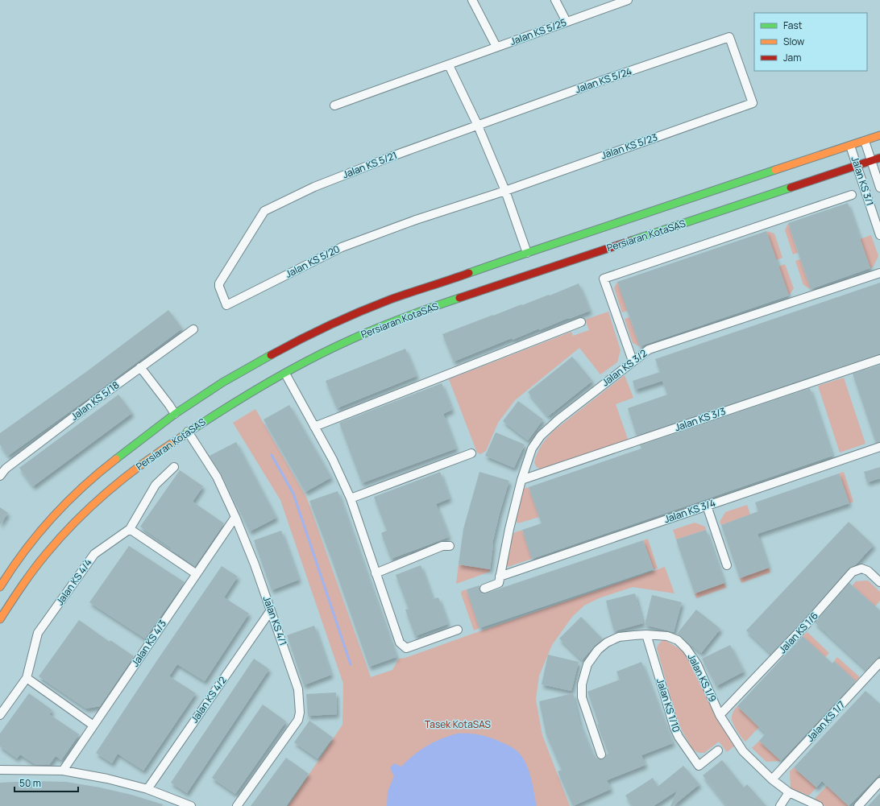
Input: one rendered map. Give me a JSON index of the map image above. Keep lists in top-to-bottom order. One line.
{"streets":{"street":["Jalan KS 5/25","Jalan KS 5/24","Jalan KS 5/23","Jalan KS 5/21","Jalan KS 3/1","Persiaran KotaSAS","Jalan KS 5/20","Jalan KS 3/2","Jalan KS 5/18","Jalan KS 3/3","Jalan KS 3/4","Jalan KS 4/4","Jalan KS 4/1","Jalan KS 1/6","Jalan KS 4/3","Jalan KS 1/9","Jalan KS 4/2","Jalan KS 1/10","Jalan KS 1/7"]},"crossings":[["Jalan KS 5/24","Jalan KS 5/23"],["Jalan KS 5/24","Jalan KS 5/21"],["Jalan KS 5/23","Jalan KS 5/20"],["Jalan KS 5/21","Jalan KS 5/20"],["Jalan KS 3/1","Persiaran KotaSAS"],["Persiaran KotaSAS","Jalan KS 4/1"],["Jalan KS 3/2","Jalan KS 3/3"],["Jalan KS 3/2","Jalan KS 3/4"],["Jalan KS 4/1","Jalan KS 4/3"],["Jalan KS 4/1","Jalan KS 4/2"],["Jalan KS 1/6","Jalan KS 1/9"],["Jalan KS 1/9","Jalan KS 1/10"],["Jalan KS 1/9","Jalan KS 1/7"]],"parks":["Tasek KotaSAS"],"legend":["Fast","Slow","Jam"],"scale_bar":"50 m"}
